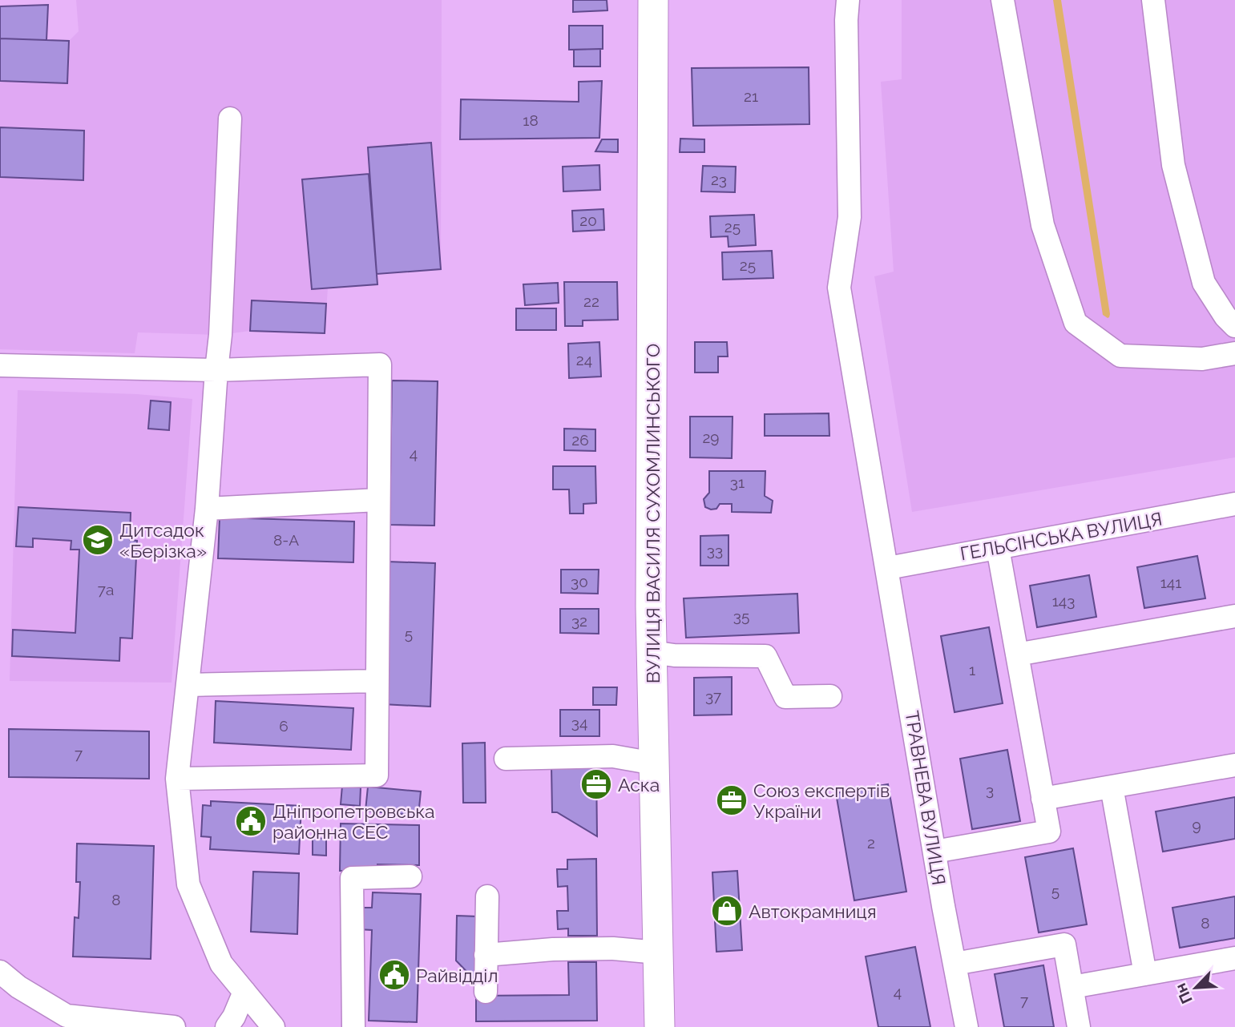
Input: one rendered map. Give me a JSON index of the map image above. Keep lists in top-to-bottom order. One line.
{"streets":{"main road":["ВУЛИЦЯ ВАСИЛЯ СУХОМЛИНСЬКОГО"],"street":["ГЕЛЬСІНСЬКА ВУЛИЦЯ","ТРАВНЕВА ВУЛИЦЯ"]},"crossings":[["ГЕЛЬСІНСЬКА ВУЛИЦЯ","ТРАВНЕВА ВУЛИЦЯ"]],"places":{"school or university":["Дитсадок «Берізка»"],"office":["Аска","Союз експертів України"],"public building":["Дніпропетровська районна СЕС","Райвідділ"],"shop":["Автокрамниця"]},"house_numbers":["21","18","23","20","25","25","22","24","29","26","4","31","8-А","33","30","141","7а","143","35","32","5","1","37","34","6","7","3","9","2","5","8","8","4","7"],"north":"bottom left"}
